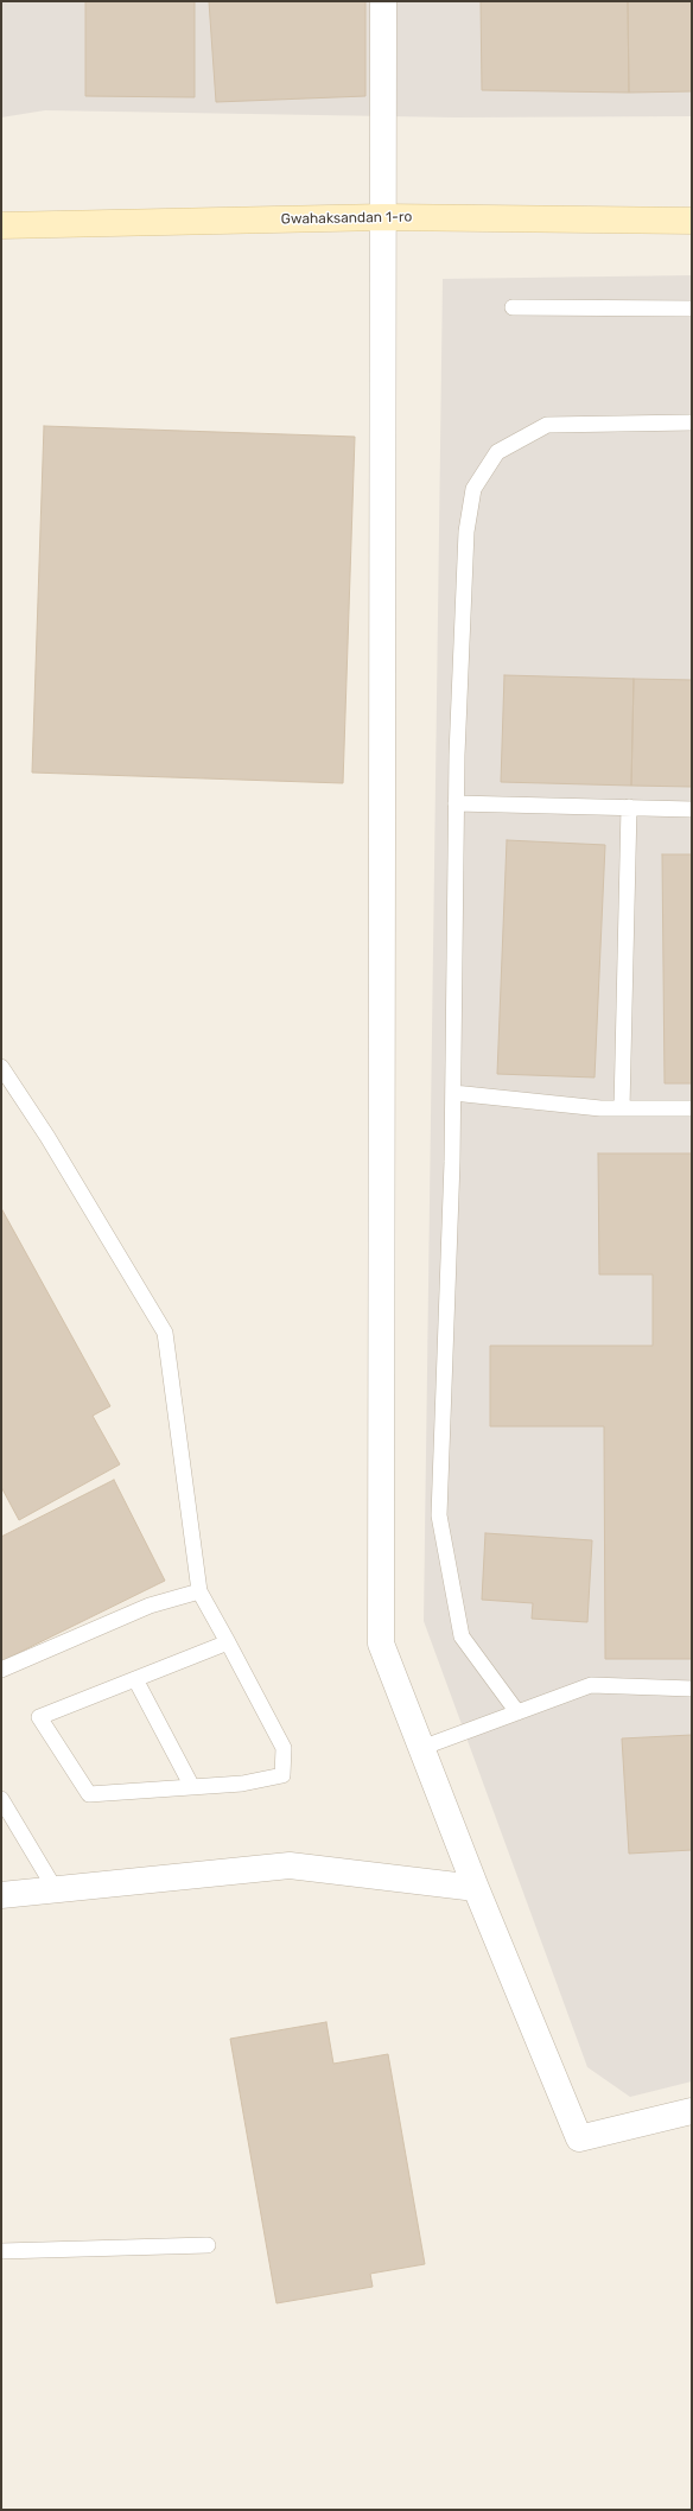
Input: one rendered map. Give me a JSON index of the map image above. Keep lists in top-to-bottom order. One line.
{"streets":{"main road":["Gwahaksandan 1-ro"]}}
